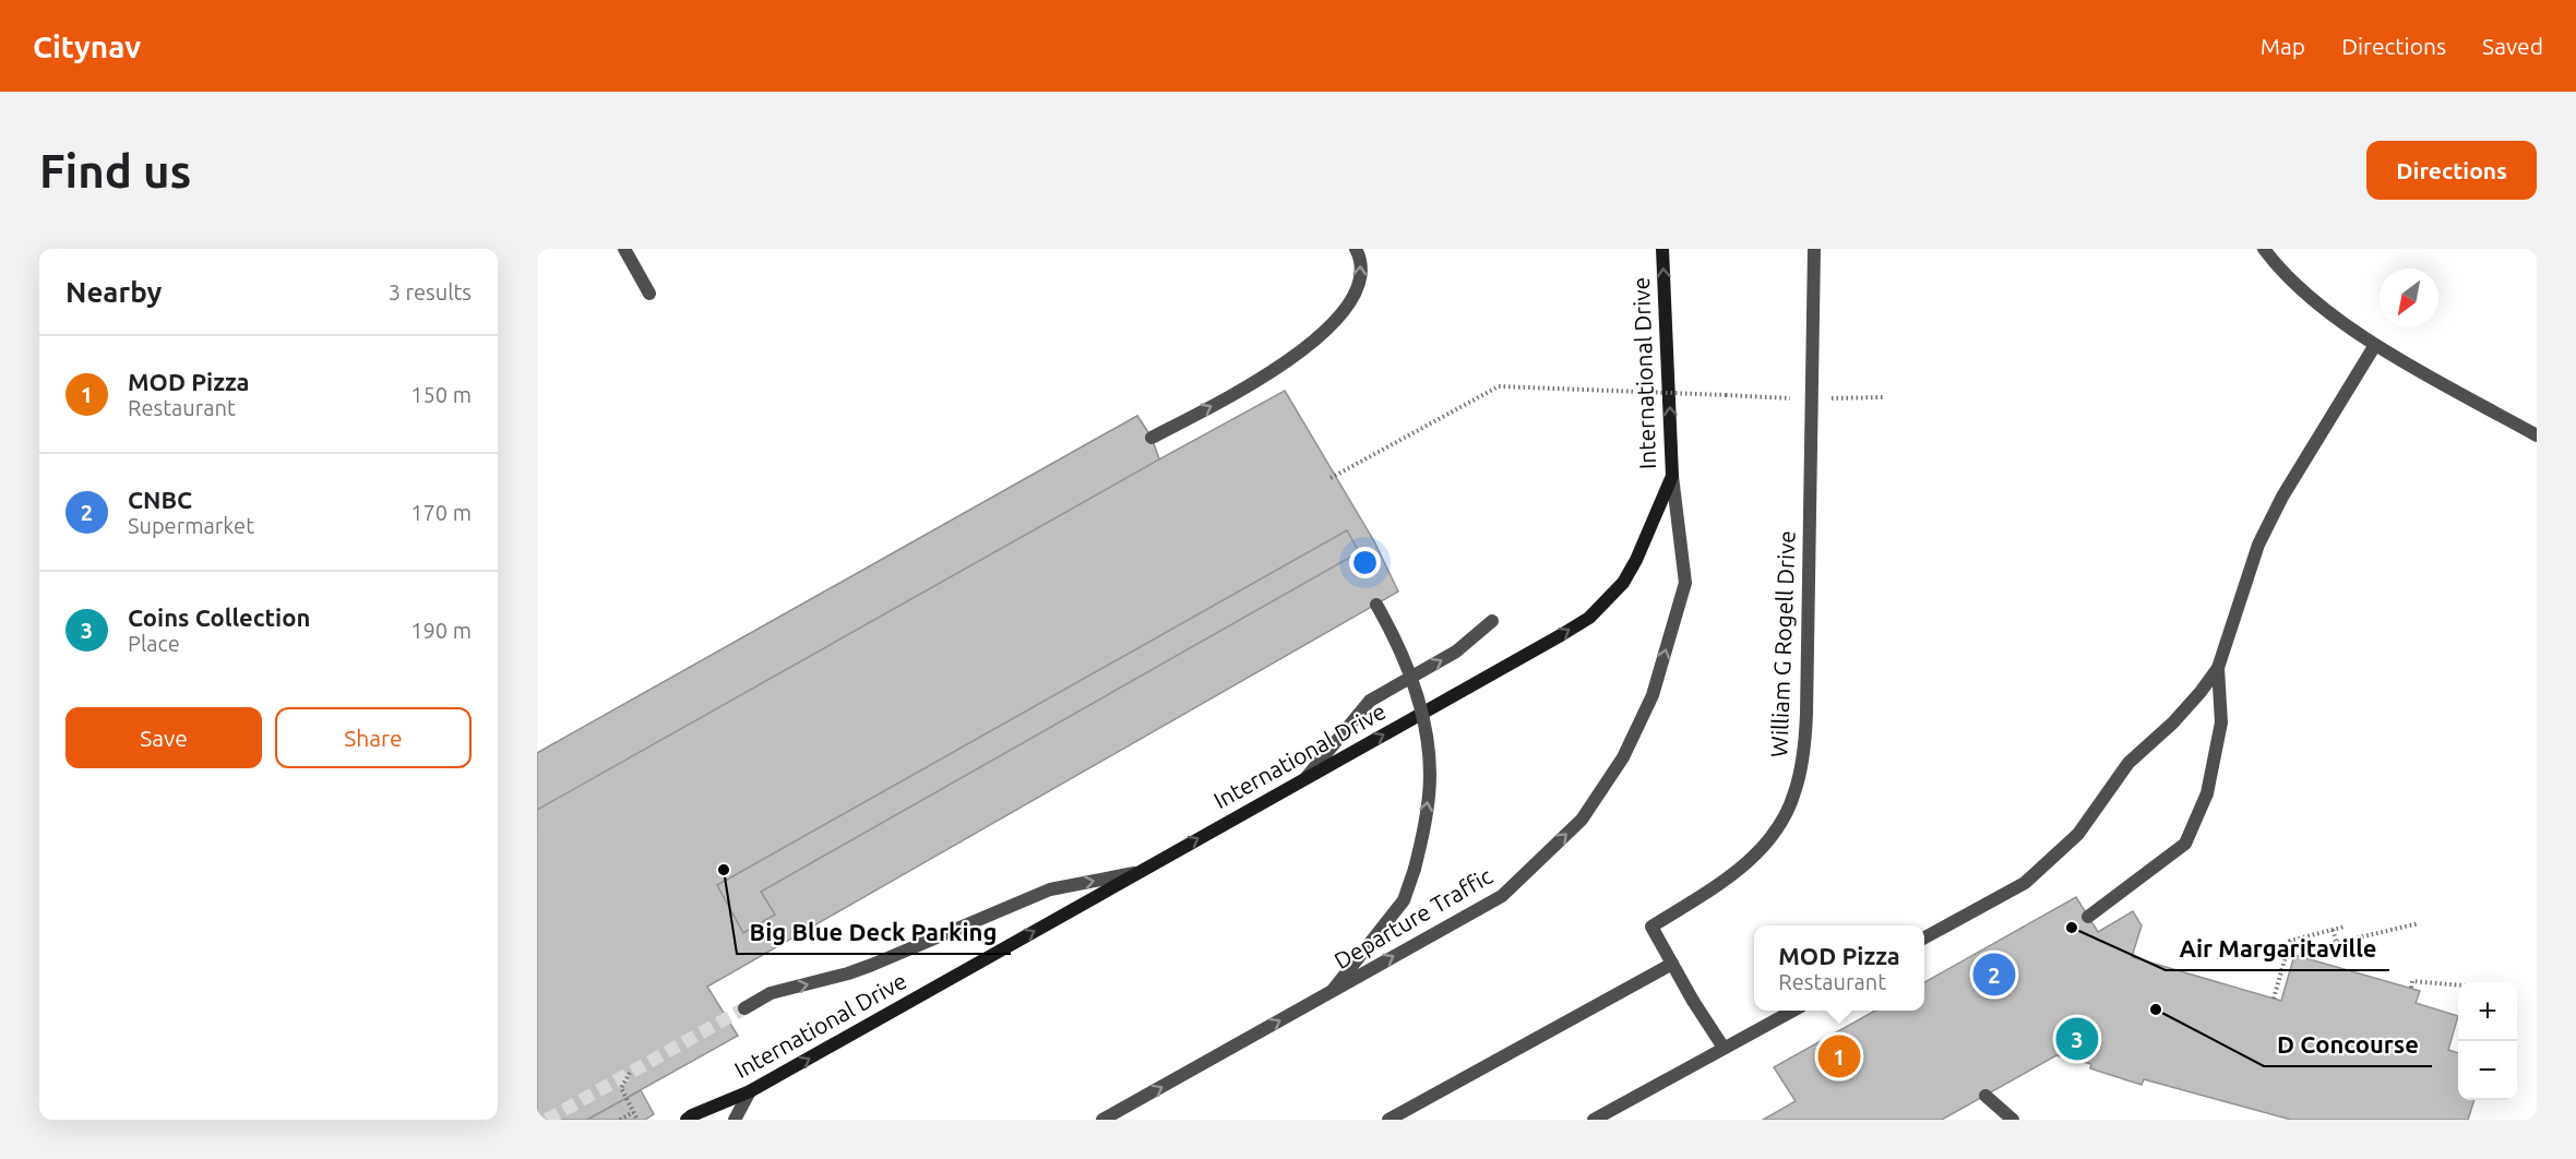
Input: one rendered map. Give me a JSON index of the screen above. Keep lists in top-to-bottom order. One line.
{"streets":{"street":["International Drive","William G Rogell Drive","Departure Traffic"]},"crossings":[["International Drive","Departure Traffic"]],"one_way":["Departure Traffic"],"places":["Big Blue Deck Parking","Air Margaritaville","D Concourse"],"north":"bottom left","page":{"header":"Citynav","nav":["Map","Directions","Saved"],"buttons":["Directions",["Save","Share"]],"title":"Find us","heading":["Nearby","3 results"],"list":[{"mark":"1","name":"MOD Pizza","note":"Restaurant","value":"150 m"},{"mark":"2","name":"CNBC","note":"Supermarket","value":"170 m"},{"mark":"3","name":"Coins Collection","note":"Place","value":"190 m"}],"popup":["MOD Pizza","Restaurant"],"pins":["2","3","1"],"map_buttons":["+","−"]}}
